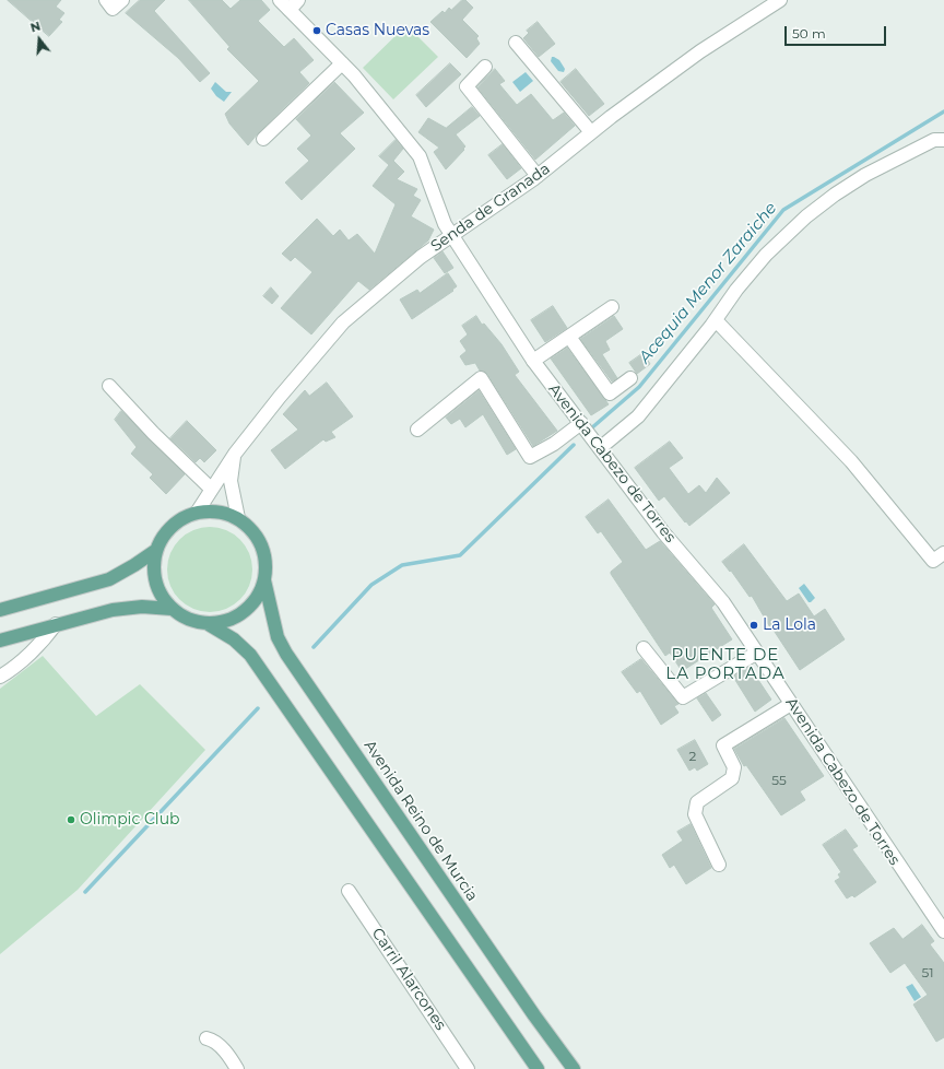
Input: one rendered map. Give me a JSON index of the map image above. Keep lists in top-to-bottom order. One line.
{"streets":{"main road":["Avenida Reino de Murcia"],"street":["Senda de Granada","Avenida Cabezo de Torres","Carril Alarcones"]},"crossings":[["Senda de Granada","Avenida Cabezo de Torres"],["Senda de Granada","Avenida Reino de Murcia"]],"districts":["PUENTE DE LA PORTADA"],"water":["Acequia Menor Zaraiche"],"places":["Casas Nuevas","La Lola","Olimpic Club"],"house_numbers":["2","55","51"],"scale_bar":"50 m","north":"top"}
